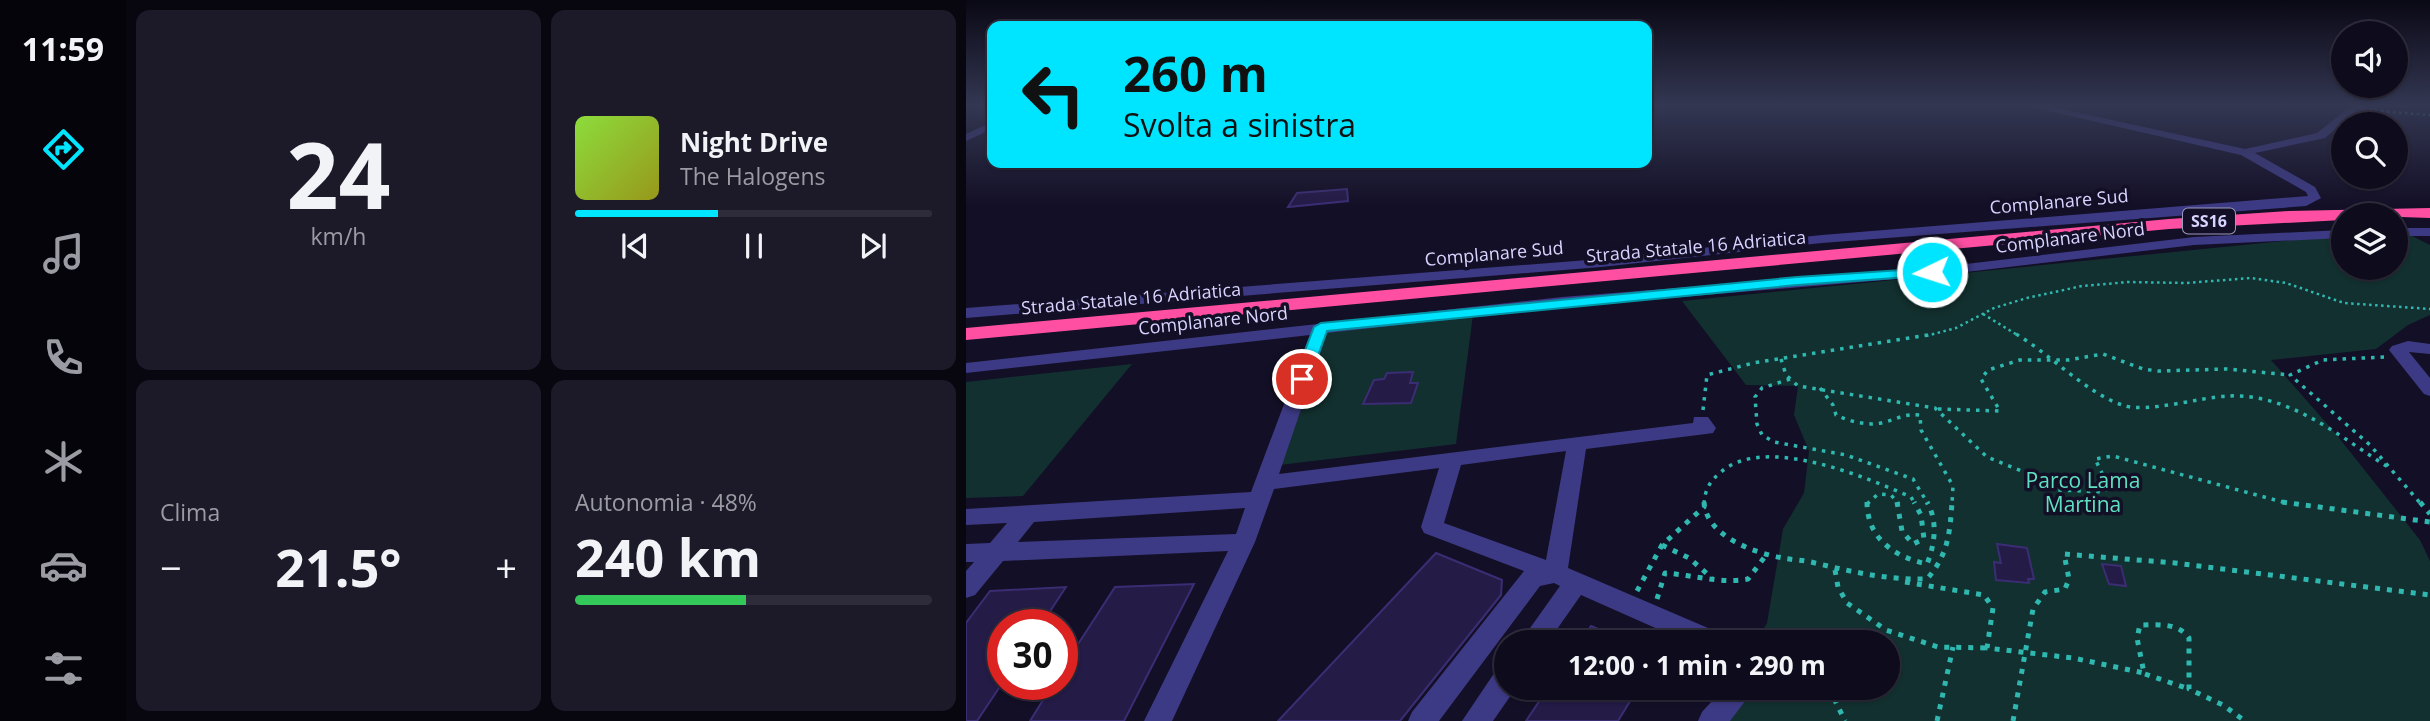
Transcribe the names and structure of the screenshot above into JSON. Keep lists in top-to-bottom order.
{
  "streets": {
    "highway": ["SS16", "Strada Statale 16 Adriatica"],
    "street": ["Complanare Sud", "Complanare Nord"]
  },
  "parks": ["Parco Lama Martina"],
  "page": {
    "tabs": "11:59",
    "tile": [
      ["24", "km/h"],
      "Clima",
      ["Autonomia · 48%", "240 km"]
    ],
    "turn": ["260 m", "Svolta a sinistra"],
    "song": ["Night Drive", "The Halogens"],
    "heat": ["−", "21.5°", "+"],
    "limit": "30",
    "trip": "12:00 · 1 min · 290 m"
  }
}
